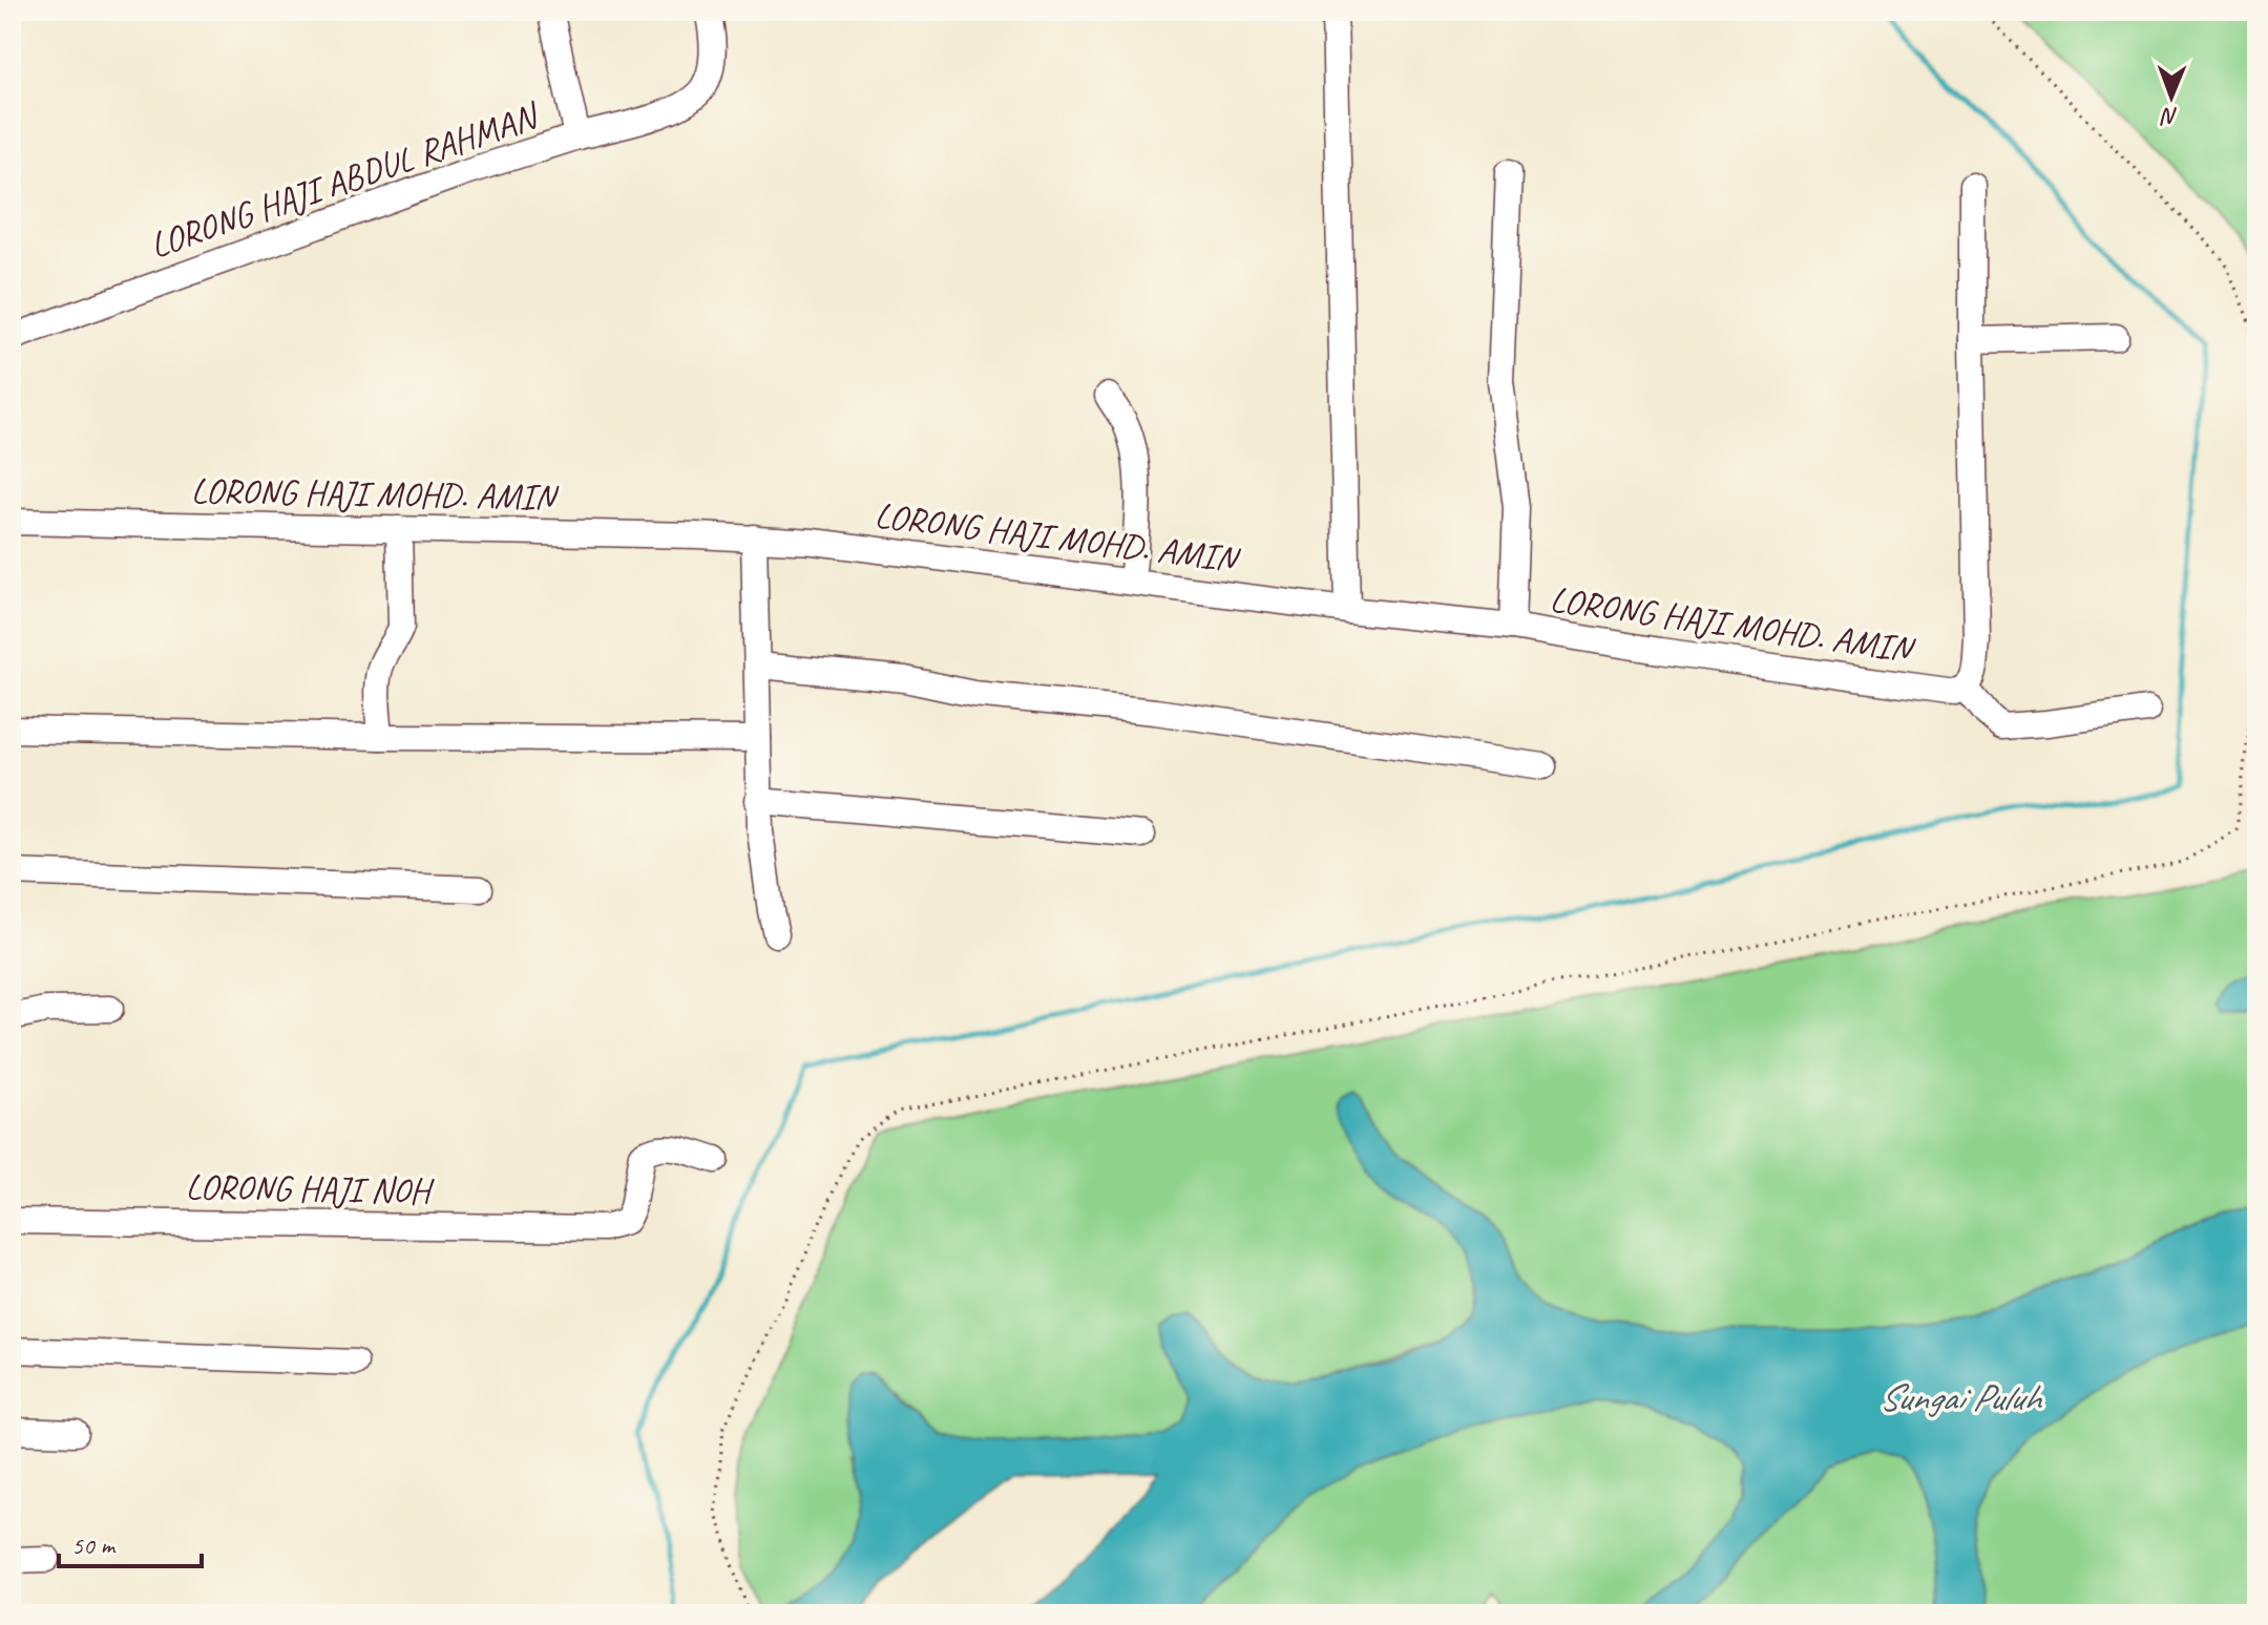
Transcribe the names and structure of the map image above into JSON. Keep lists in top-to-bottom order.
{
  "streets": {
    "street": ["LORONG HAJI ABDUL RAHMAN", "LORONG HAJI MOHD. AMIN", "LORONG HAJI NOH"]
  },
  "water": ["Sungai Puluh"],
  "scale_bar": "50 m",
  "north": "bottom"
}
